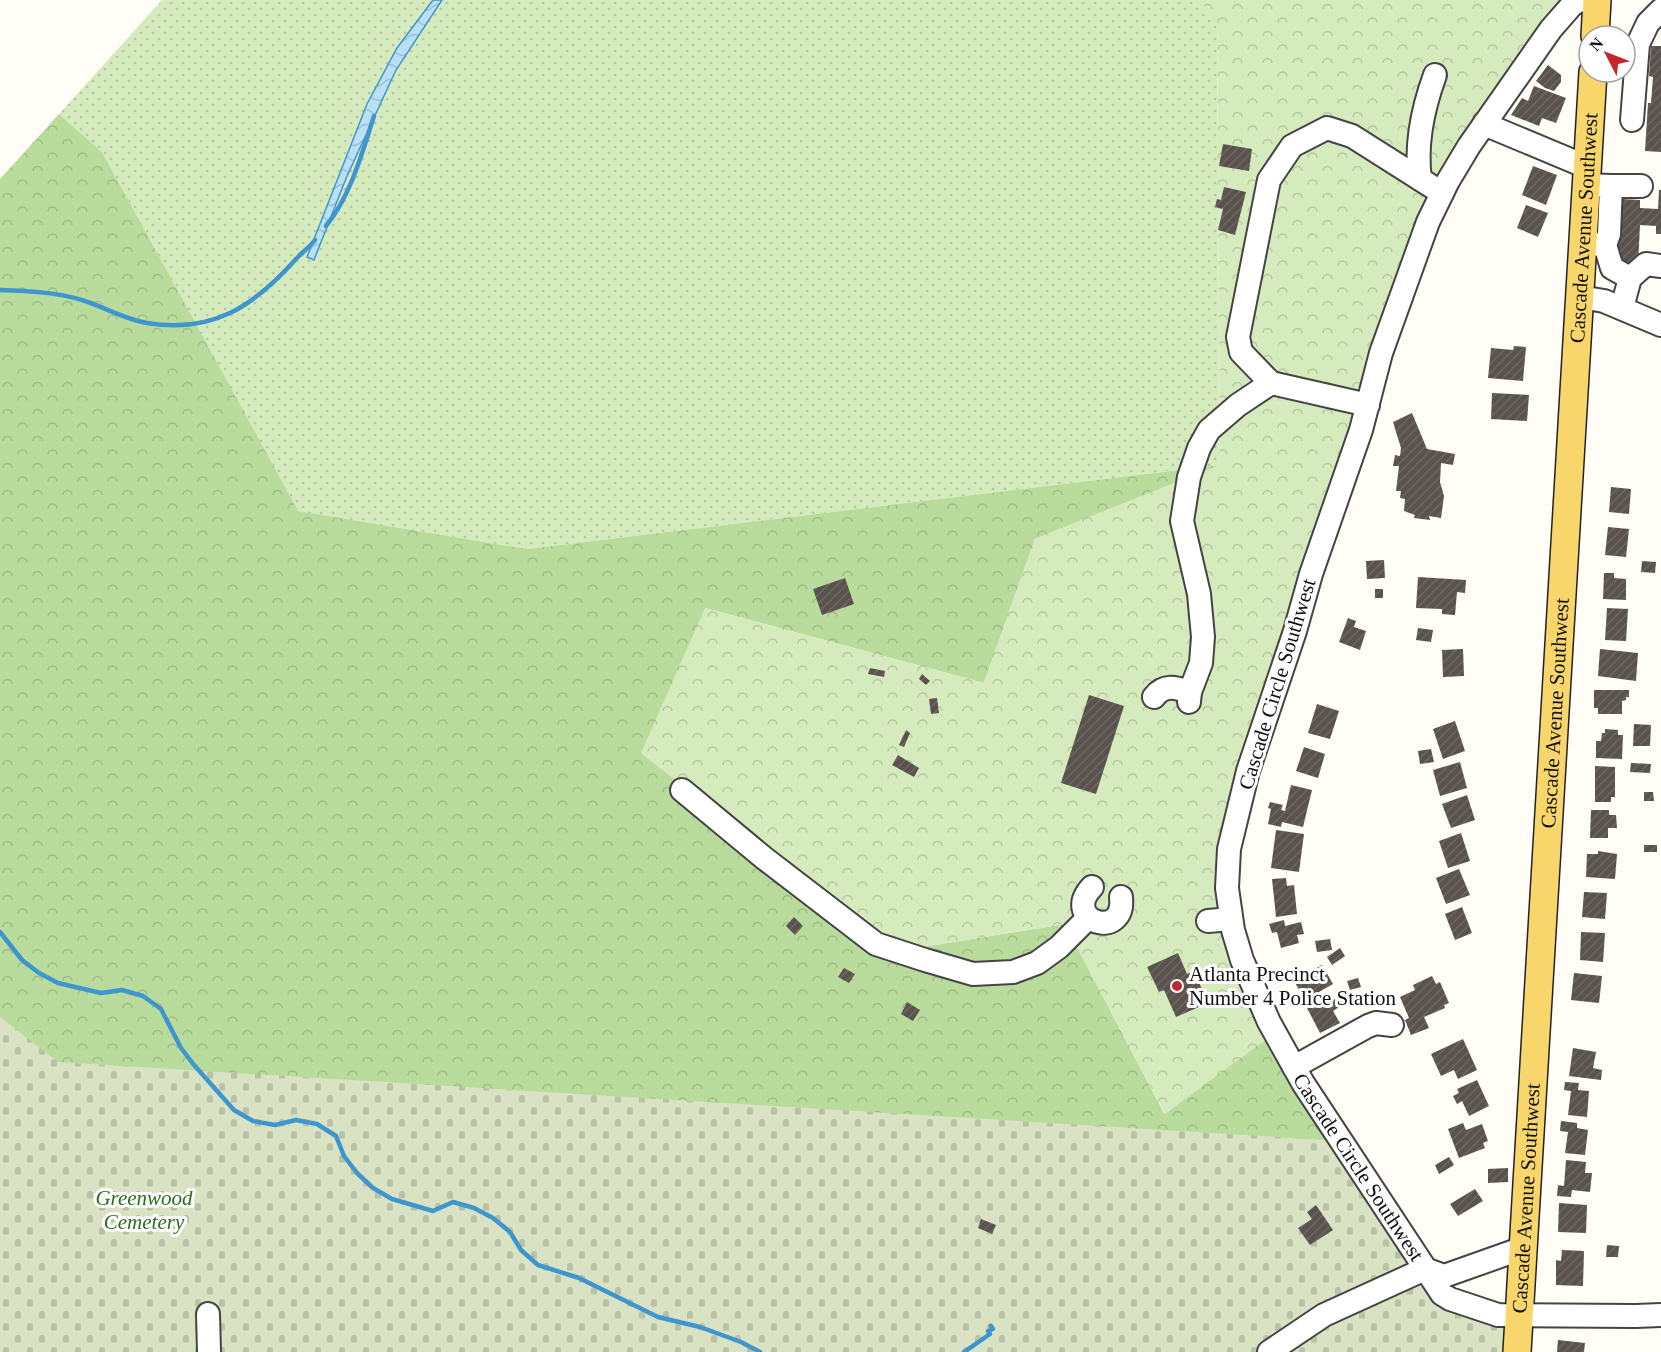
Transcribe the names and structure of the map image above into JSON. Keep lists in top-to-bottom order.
{
  "streets": {
    "main road": ["Cascade Avenue Southwest"],
    "street": ["Cascade Circle Southwest"]
  },
  "crossings": [
    ["Cascade Avenue Southwest", "Cascade Circle Southwest"]
  ],
  "parks": ["Greenwood Cemetery"],
  "places": ["Atlanta Precinct Number 4 Police Station"],
  "north": "top left"
}
